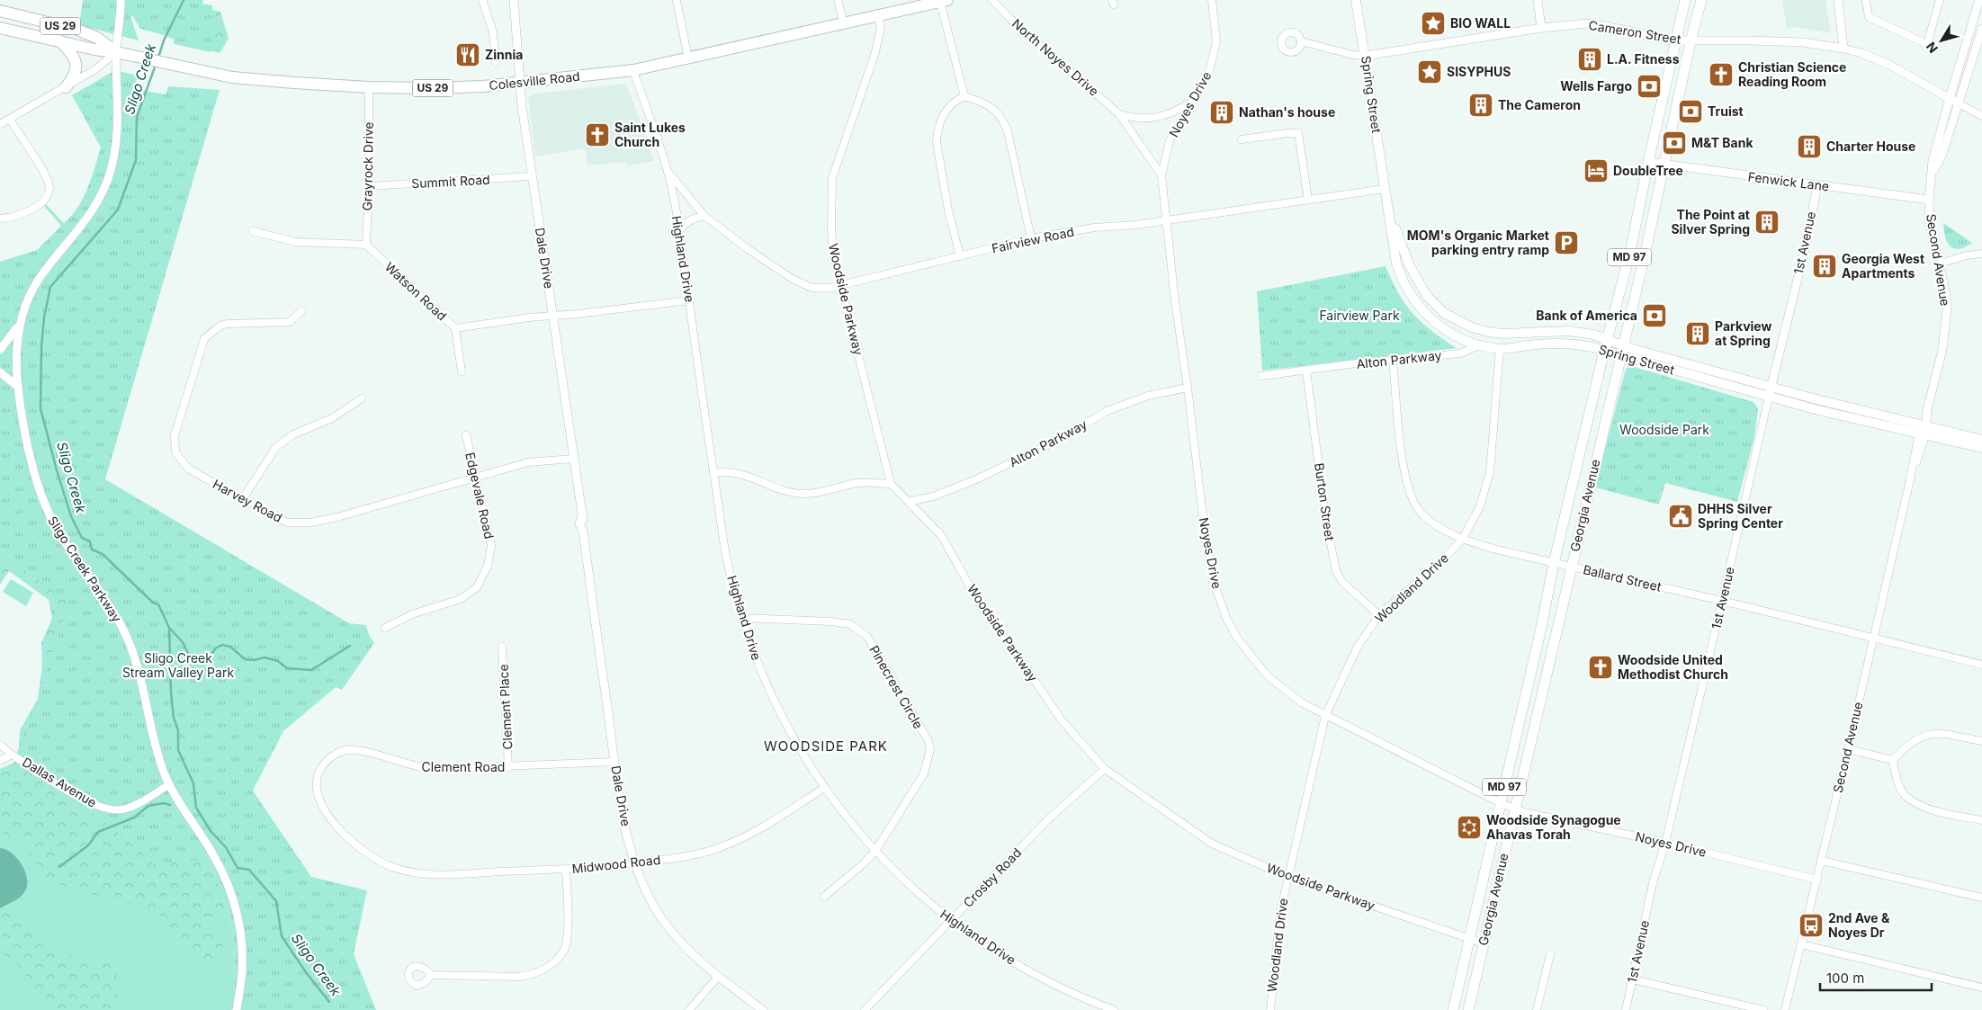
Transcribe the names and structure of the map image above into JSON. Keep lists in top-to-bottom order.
{
  "streets": {
    "highway": ["US 29", "Colesville Road"],
    "main road": ["Spring Street", "MD 97", "Georgia Avenue"],
    "street": [
      "Cameron Street",
      "North Noyes Drive",
      "Noyes Drive",
      "Grayrock Drive",
      "Summit Road",
      "Fenwick Lane",
      "Fairview Road",
      "1st Avenue",
      "Dale Drive",
      "Highland Drive",
      "Second Avenue",
      "Watson Road",
      "Woodside Parkway",
      "Alton Parkway",
      "Edgevale Road",
      "Harvey Road",
      "Burton Street",
      "Sligo Creek Parkway",
      "Ballard Street",
      "Woodland Drive",
      "Pinecrest Circle",
      "Clement Place",
      "Clement Road",
      "Dallas Avenue",
      "Midwood Road",
      "Crosby Road"
    ]
  },
  "crossings": [
    ["Cameron Street", "Spring Street"],
    ["Cameron Street", "Second Avenue"],
    ["Cameron Street", "Georgia Avenue"],
    ["North Noyes Drive", "Noyes Drive"],
    ["Colesville Road", "Grayrock Drive"],
    ["Colesville Road", "Dale Drive"],
    ["Colesville Road", "Highland Drive"],
    ["Colesville Road", "Woodside Parkway"],
    ["Colesville Road", "Sligo Creek Parkway"],
    ["Spring Street", "Fairview Road"],
    ["Spring Street", "1st Avenue"],
    ["Spring Street", "Second Avenue"],
    ["Spring Street", "Alton Parkway"],
    ["Spring Street", "Georgia Avenue"],
    ["Spring Street", "Woodland Drive"],
    ["Noyes Drive", "Fairview Road"],
    ["Noyes Drive", "1st Avenue"],
    ["Noyes Drive", "Second Avenue"],
    ["Noyes Drive", "Alton Parkway"],
    ["Noyes Drive", "Georgia Avenue"],
    ["Noyes Drive", "Woodland Drive"],
    ["Grayrock Drive", "Summit Road"],
    ["Grayrock Drive", "Watson Road"],
    ["Summit Road", "Dale Drive"],
    ["Fenwick Lane", "1st Avenue"],
    ["Fenwick Lane", "Second Avenue"],
    ["Fenwick Lane", "Georgia Avenue"],
    ["Fairview Road", "Highland Drive"],
    ["Fairview Road", "Woodside Parkway"],
    ["1st Avenue", "Ballard Street"],
    ["Dale Drive", "Watson Road"],
    ["Dale Drive", "Harvey Road"],
    ["Dale Drive", "Clement Road"],
    ["Dale Drive", "Midwood Road"],
    ["Highland Drive", "Watson Road"],
    ["Highland Drive", "Pinecrest Circle"],
    ["Highland Drive", "Midwood Road"],
    ["Highland Drive", "Crosby Road"],
    ["Second Avenue", "Ballard Street"],
    ["Woodside Parkway", "Alton Parkway"],
    ["Woodside Parkway", "Georgia Avenue"],
    ["Woodside Parkway", "Woodland Drive"],
    ["Woodside Parkway", "Crosby Road"],
    ["Alton Parkway", "Burton Street"],
    ["Alton Parkway", "Ballard Street"],
    ["Edgevale Road", "Harvey Road"],
    ["Burton Street", "Woodland Drive"],
    ["Georgia Avenue", "Ballard Street"],
    ["Sligo Creek Parkway", "Dallas Avenue"],
    ["Ballard Street", "Woodland Drive"],
    ["Clement Place", "Clement Road"],
    ["Clement Road", "Midwood Road"]
  ],
  "districts": ["WOODSIDE PARK"],
  "water": ["Sligo Creek"],
  "parks": ["Fairview Park", "Woodside Park", "Sligo Creek Stream Valley Park"],
  "places": {
    "place": ["BIO WALL", "SISYPHUS"],
    "restaurant": ["Zinnia"],
    "building": [
      "L.A. Fitness",
      "The Cameron",
      "Nathan's house",
      "Charter House",
      "The Point at Silver Spring",
      "Georgia West Apartments",
      "Parkview at Spring"
    ],
    "church": ["Christian Science Reading Room", "Saint Lukes Church", "Woodside United Methodist Church"],
    "bank": [
      "Wells Fargo",
      "Truist",
      "M&T Bank",
      "Bank of America"
    ],
    "hotel": ["DoubleTree"],
    "parking": ["MOM's Organic Market parking entry ramp"],
    "public building": ["DHHS Silver Spring Center"],
    "synagogue": ["Woodside Synagogue Ahavas Torah"],
    "bus stop": ["2nd Ave & Noyes Dr"]
  },
  "scale_bar": "100 m",
  "north": "bottom left"
}
